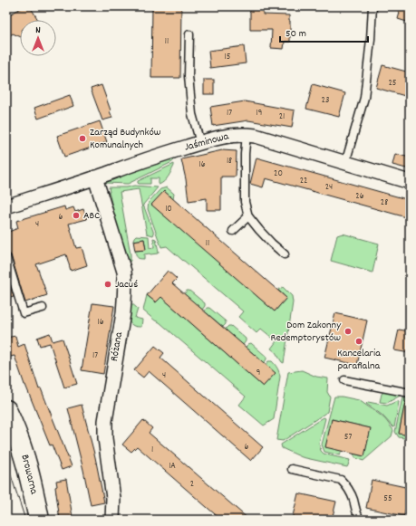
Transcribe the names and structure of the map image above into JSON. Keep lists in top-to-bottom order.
{
  "streets": {
    "main road": ["Browarna"],
    "street": ["Jaśminowa", "Różana"]
  },
  "crossings": [
    ["Jaśminowa", "Różana"]
  ],
  "places": [
    "Zarząd Budynków Komunalnych",
    "ABC",
    "Jacuś",
    "Dom Zakonny Redemptorystów",
    "Kancelaria parafialna"
  ],
  "house_numbers": [
    "11",
    "15",
    "25",
    "23",
    "17",
    "19",
    "21",
    "18",
    "16",
    "20",
    "22",
    "24",
    "26",
    "28",
    "10",
    "6",
    "4",
    "11",
    "16",
    "17",
    "9",
    "4",
    "57",
    "6",
    "1",
    "1A",
    "2",
    "55"
  ],
  "scale_bar": "50 m",
  "north": "top"
}
